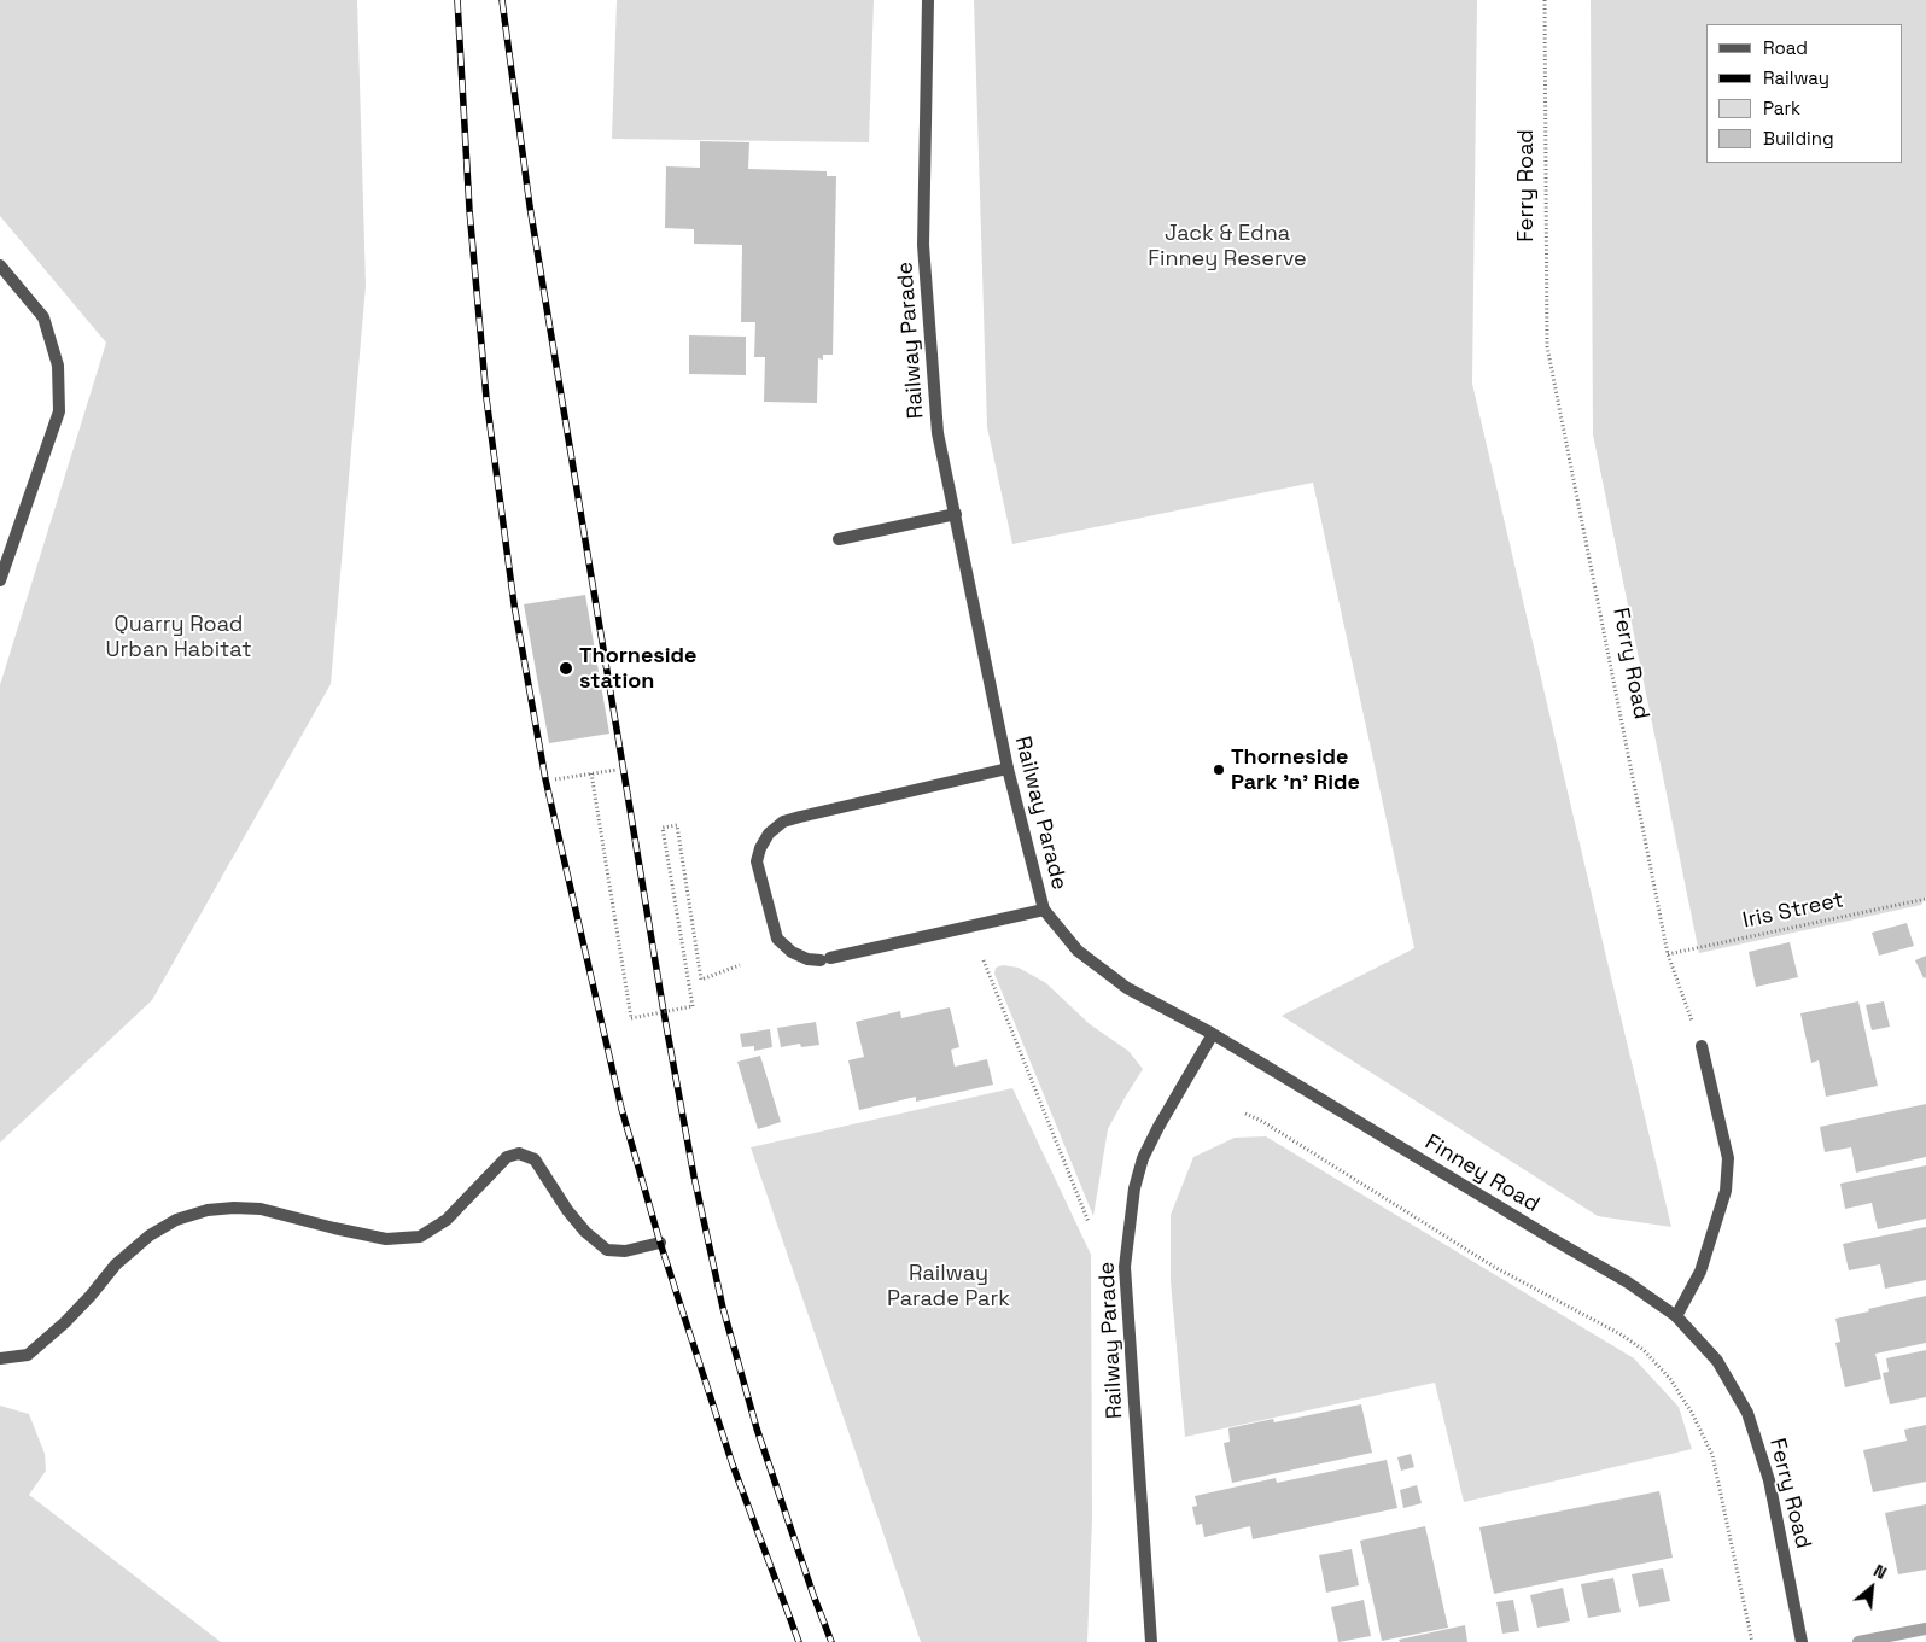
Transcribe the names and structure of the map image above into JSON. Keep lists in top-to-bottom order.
{
  "streets": {
    "street": ["Ferry Road", "Railway Parade", "Finney Road"],
    "path": ["Iris Street"]
  },
  "crossings": [
    ["Ferry Road", "Iris Street"],
    ["Ferry Road", "Finney Road"],
    ["Railway Parade", "Finney Road"]
  ],
  "parks": ["Jack & Edna Finney Reserve", "Quarry Road Urban Habitat", "Railway Parade Park"],
  "places": ["Thorneside station", "Thorneside Park 'n' Ride"],
  "legend": [
    "Road",
    "Railway",
    "Park",
    "Building"
  ],
  "north": "top right"
}
